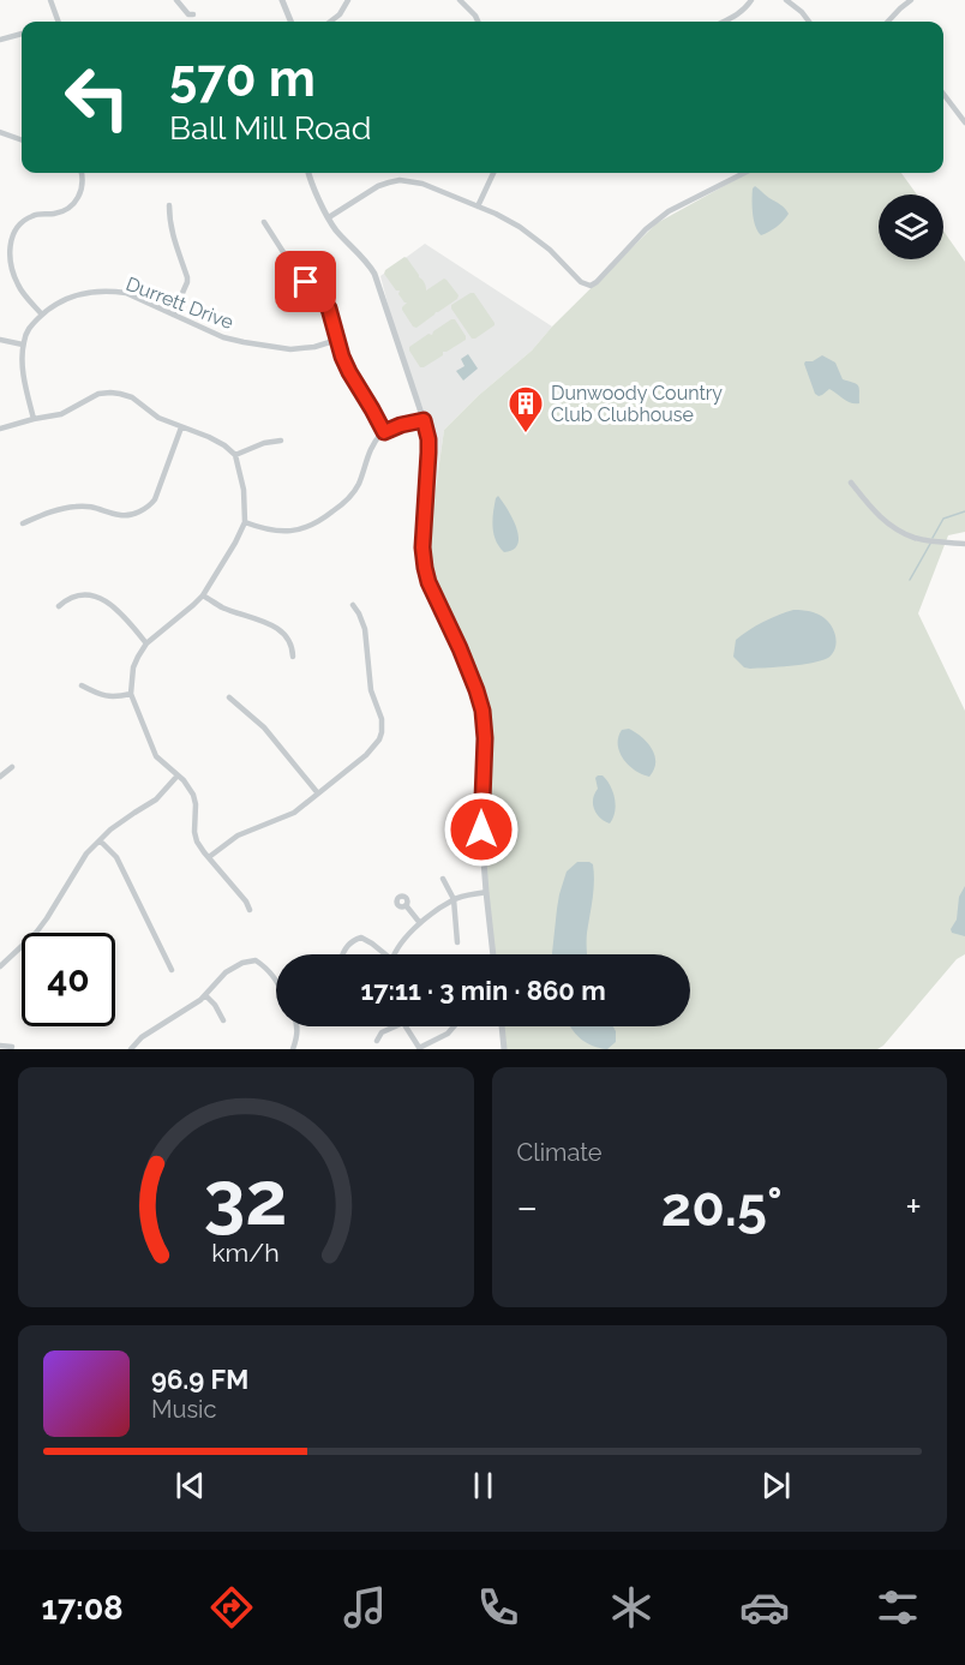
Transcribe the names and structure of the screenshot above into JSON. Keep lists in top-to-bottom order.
{
  "streets": {
    "street": ["Durrett Drive"]
  },
  "places": {
    "building": ["Dunwoody Country Club Clubhouse"]
  },
  "page": {
    "turn": ["570 m", "Ball Mill Road"],
    "limit": "40",
    "trip": "17:11 · 3 min · 860 m",
    "tile": "Climate",
    "heat": ["−", "20.5°", "+"],
    "song": ["96.9 FM", "Music"],
    "tabs": "17:08",
    "gauge": ["32", "km/h"]
  }
}
